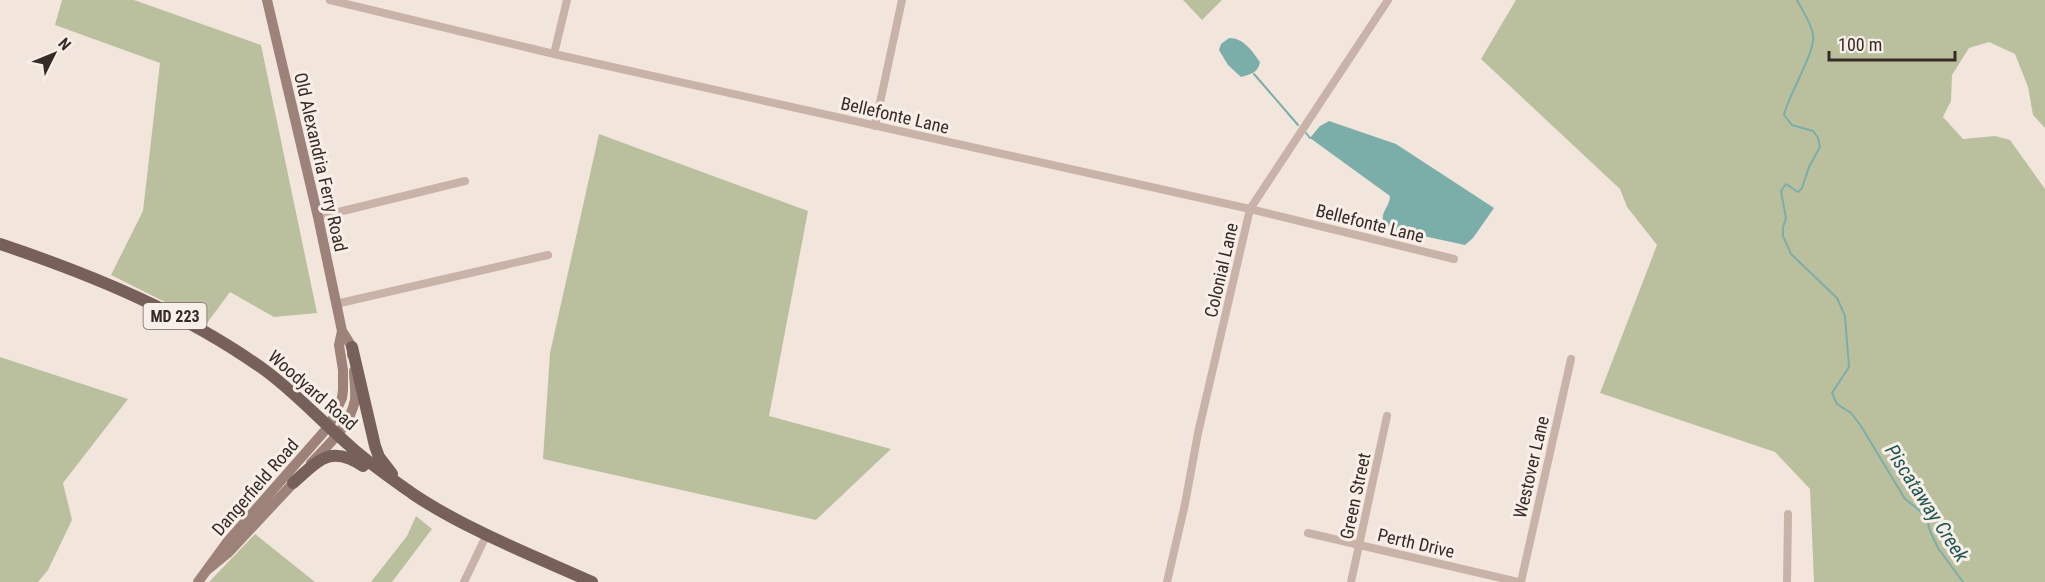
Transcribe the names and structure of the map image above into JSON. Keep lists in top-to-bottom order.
{
  "streets": {
    "main road": [
      "Old Alexandria Ferry Road",
      "MD 223",
      "Woodyard Road",
      "Dangerfield Road"
    ],
    "street": [
      "Bellefonte Lane",
      "Colonial Lane",
      "Westover Lane",
      "Green Street",
      "Perth Drive"
    ]
  },
  "crossings": [
    ["Bellefonte Lane", "Colonial Lane"],
    ["Old Alexandria Ferry Road", "Woodyard Road"],
    ["Old Alexandria Ferry Road", "Dangerfield Road"],
    ["Woodyard Road", "Dangerfield Road"],
    ["Westover Lane", "Perth Drive"],
    ["Green Street", "Perth Drive"]
  ],
  "water": ["Piscataway Creek"],
  "scale_bar": "100 m",
  "north": "top right"
}
